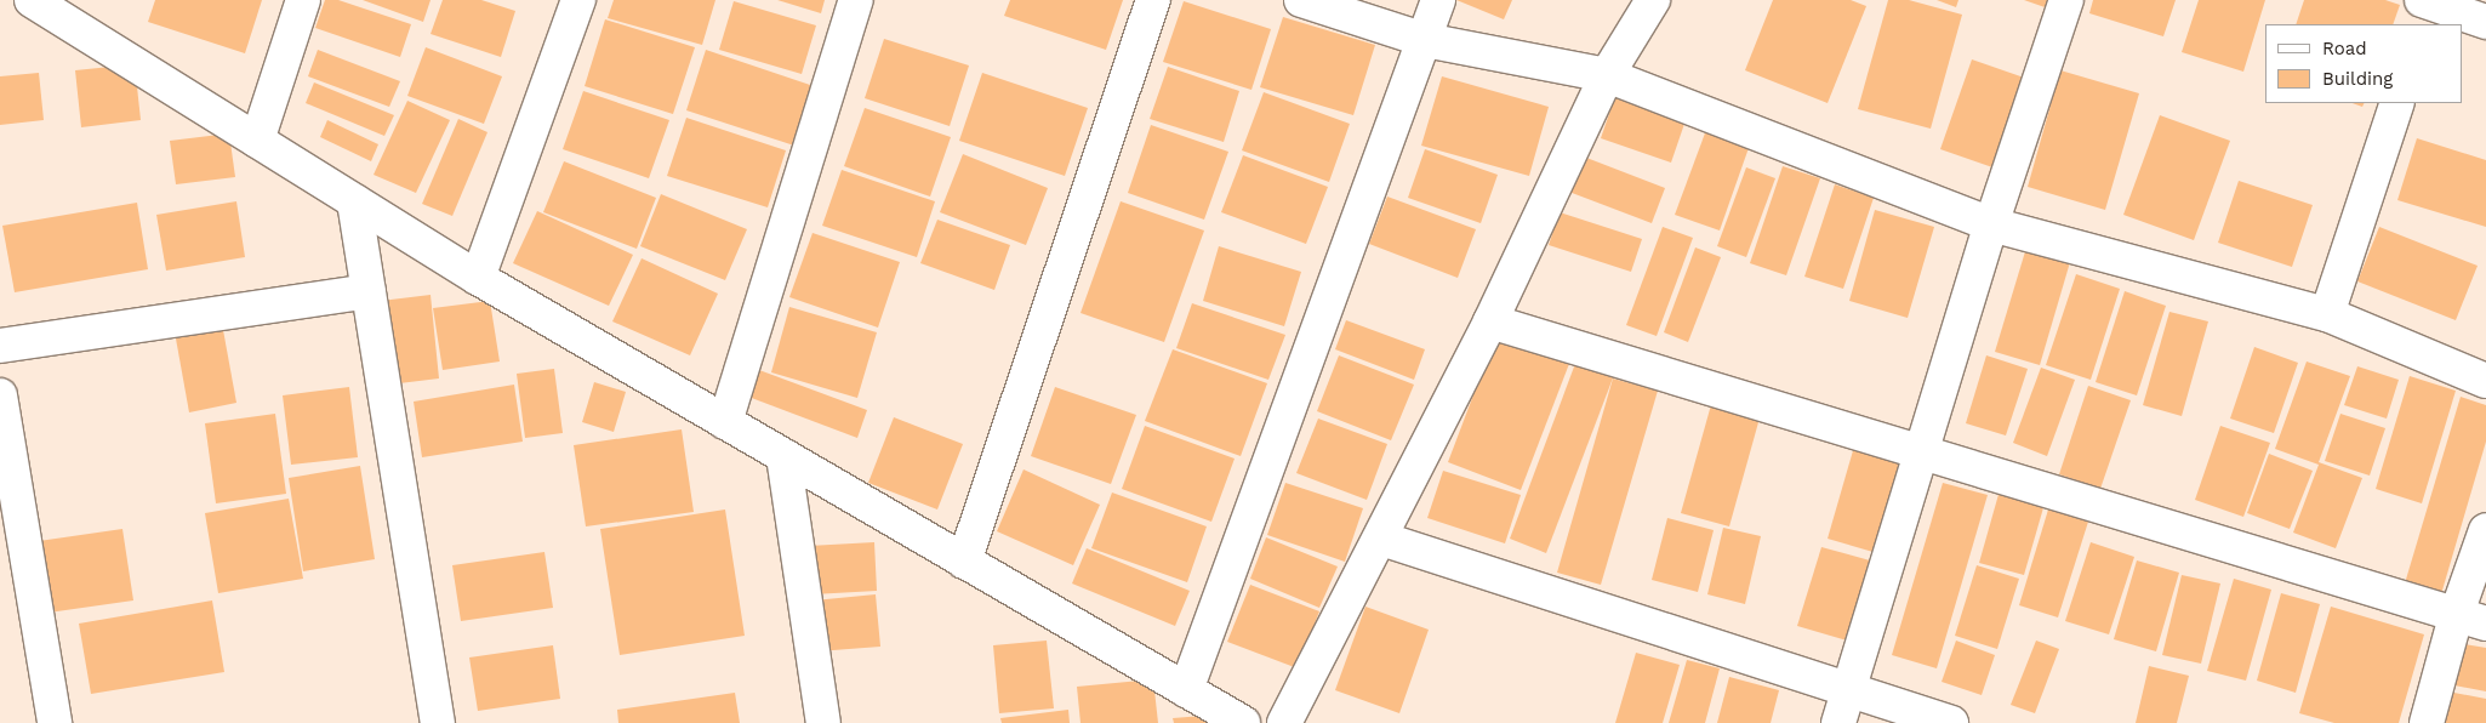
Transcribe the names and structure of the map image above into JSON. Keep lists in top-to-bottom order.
{
  "legend": ["Road", "Building"]
}
